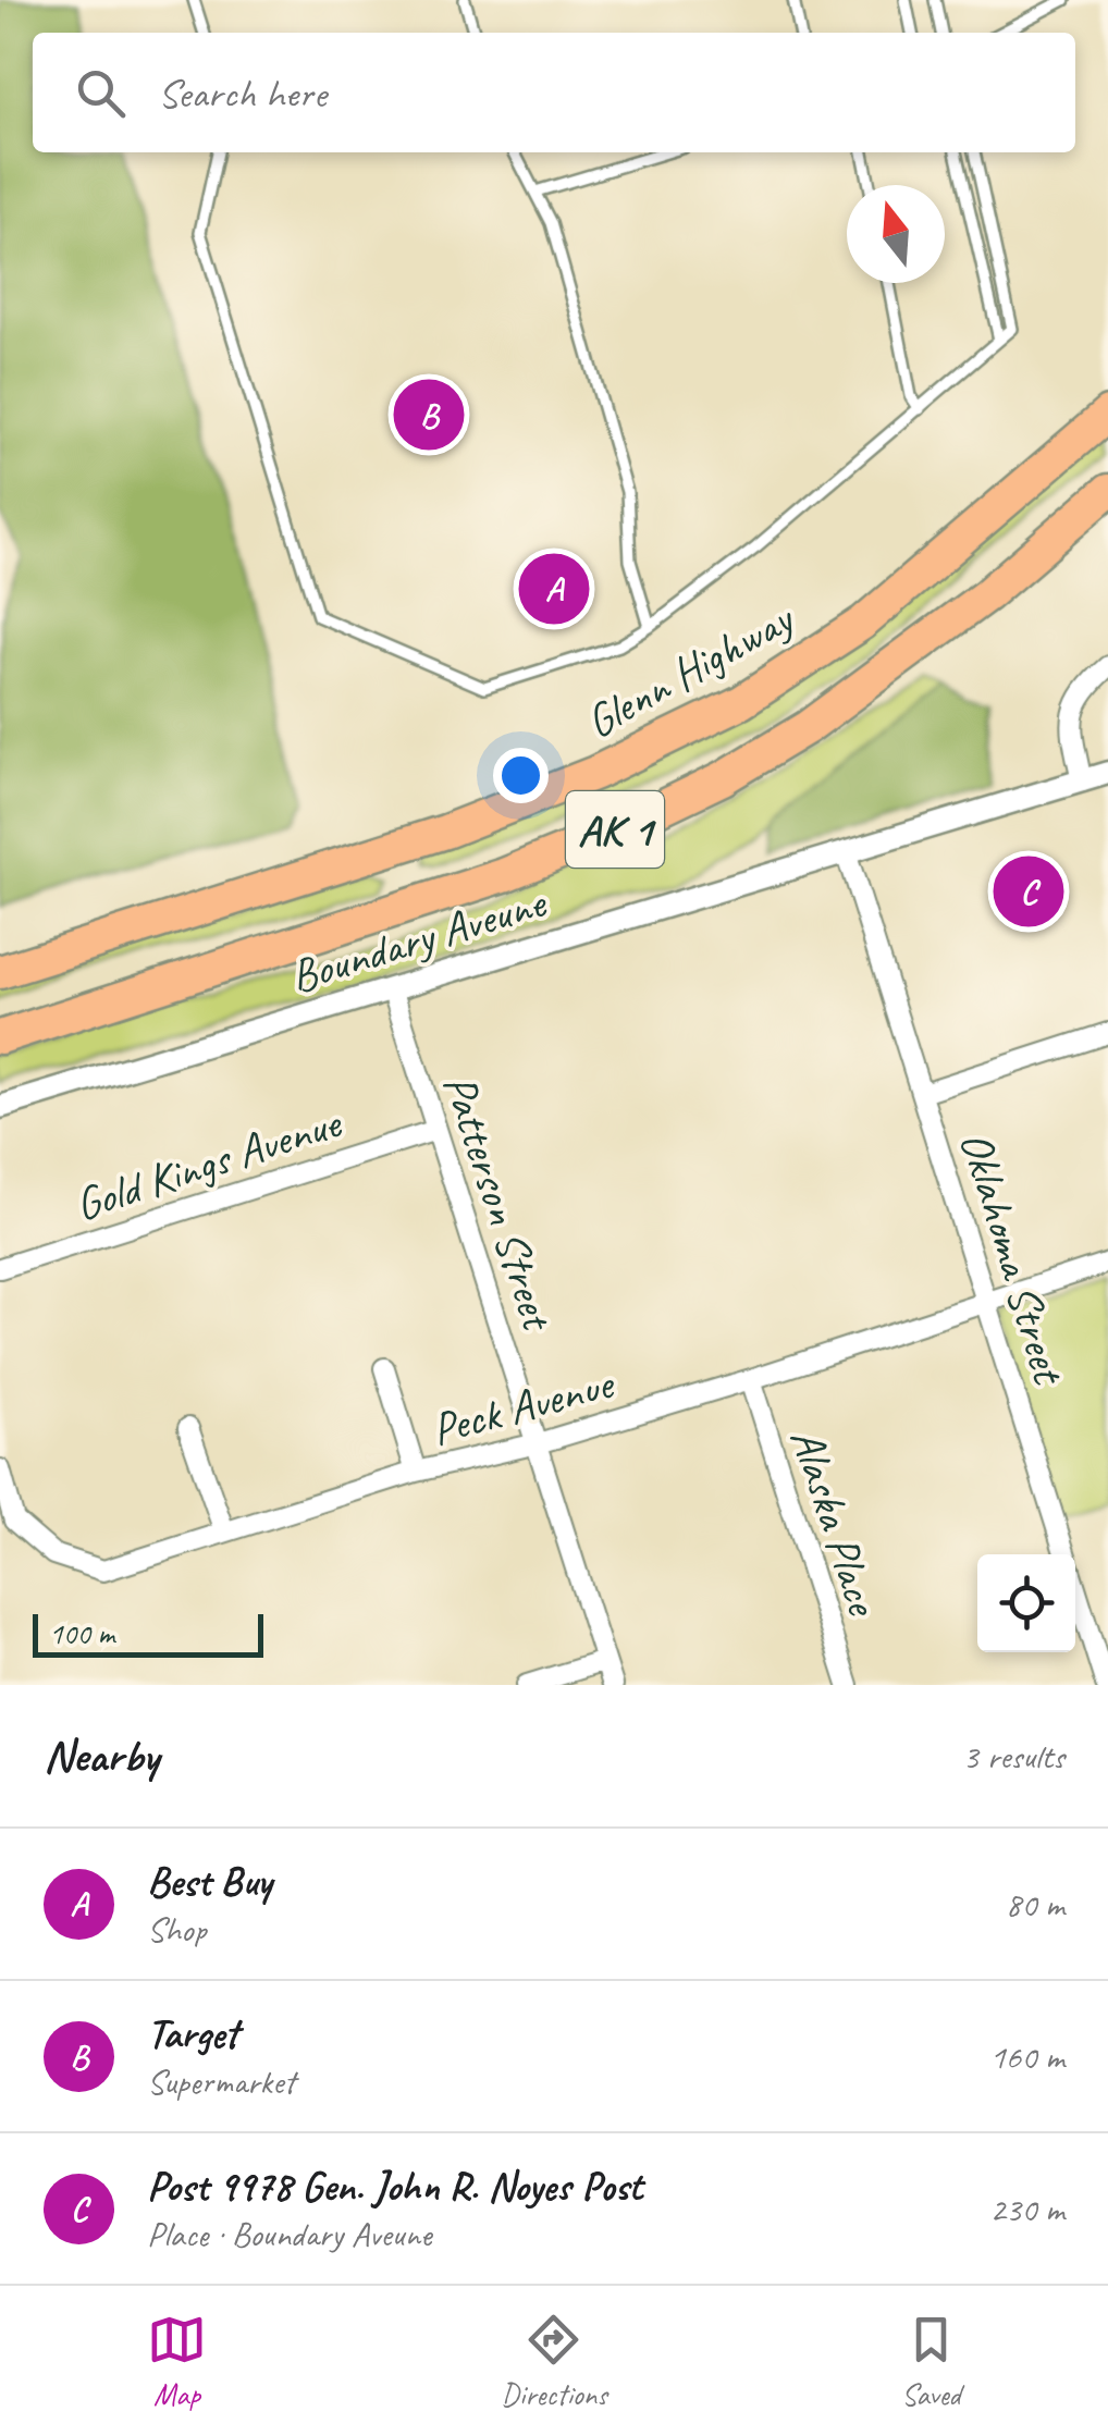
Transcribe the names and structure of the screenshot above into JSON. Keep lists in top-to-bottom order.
{
  "streets": {
    "highway": ["Glenn Highway", "AK 1"],
    "street": [
      "Boundary Aveune",
      "Gold Kings Avenue",
      "Patterson Street",
      "Oklahoma Street",
      "Peck Avenue",
      "Alaska Place"
    ]
  },
  "crossings": [
    ["Boundary Aveune", "Patterson Street"],
    ["Boundary Aveune", "Oklahoma Street"],
    ["Gold Kings Avenue", "Patterson Street"],
    ["Patterson Street", "Peck Avenue"],
    ["Oklahoma Street", "Peck Avenue"],
    ["Peck Avenue", "Alaska Place"]
  ],
  "scale_bar": "100 m",
  "north": "top",
  "page": {
    "search": "Search here",
    "pins": ["B", "A", "C"],
    "scale": "100 m",
    "heading": ["Nearby", "3 results"],
    "list": [
      {
        "mark": "A",
        "name": "Best Buy",
        "note": "Shop",
        "value": "80 m"
      },
      {
        "mark": "B",
        "name": "Target",
        "note": "Supermarket",
        "value": "160 m"
      },
      {
        "mark": "C",
        "name": "Post 9978 Gen. John R. Noyes Post",
        "note": "Place · Boundary Aveune",
        "value": "230 m"
      }
    ],
    "nav": ["Map", "Directions", "Saved"]
  }
}
